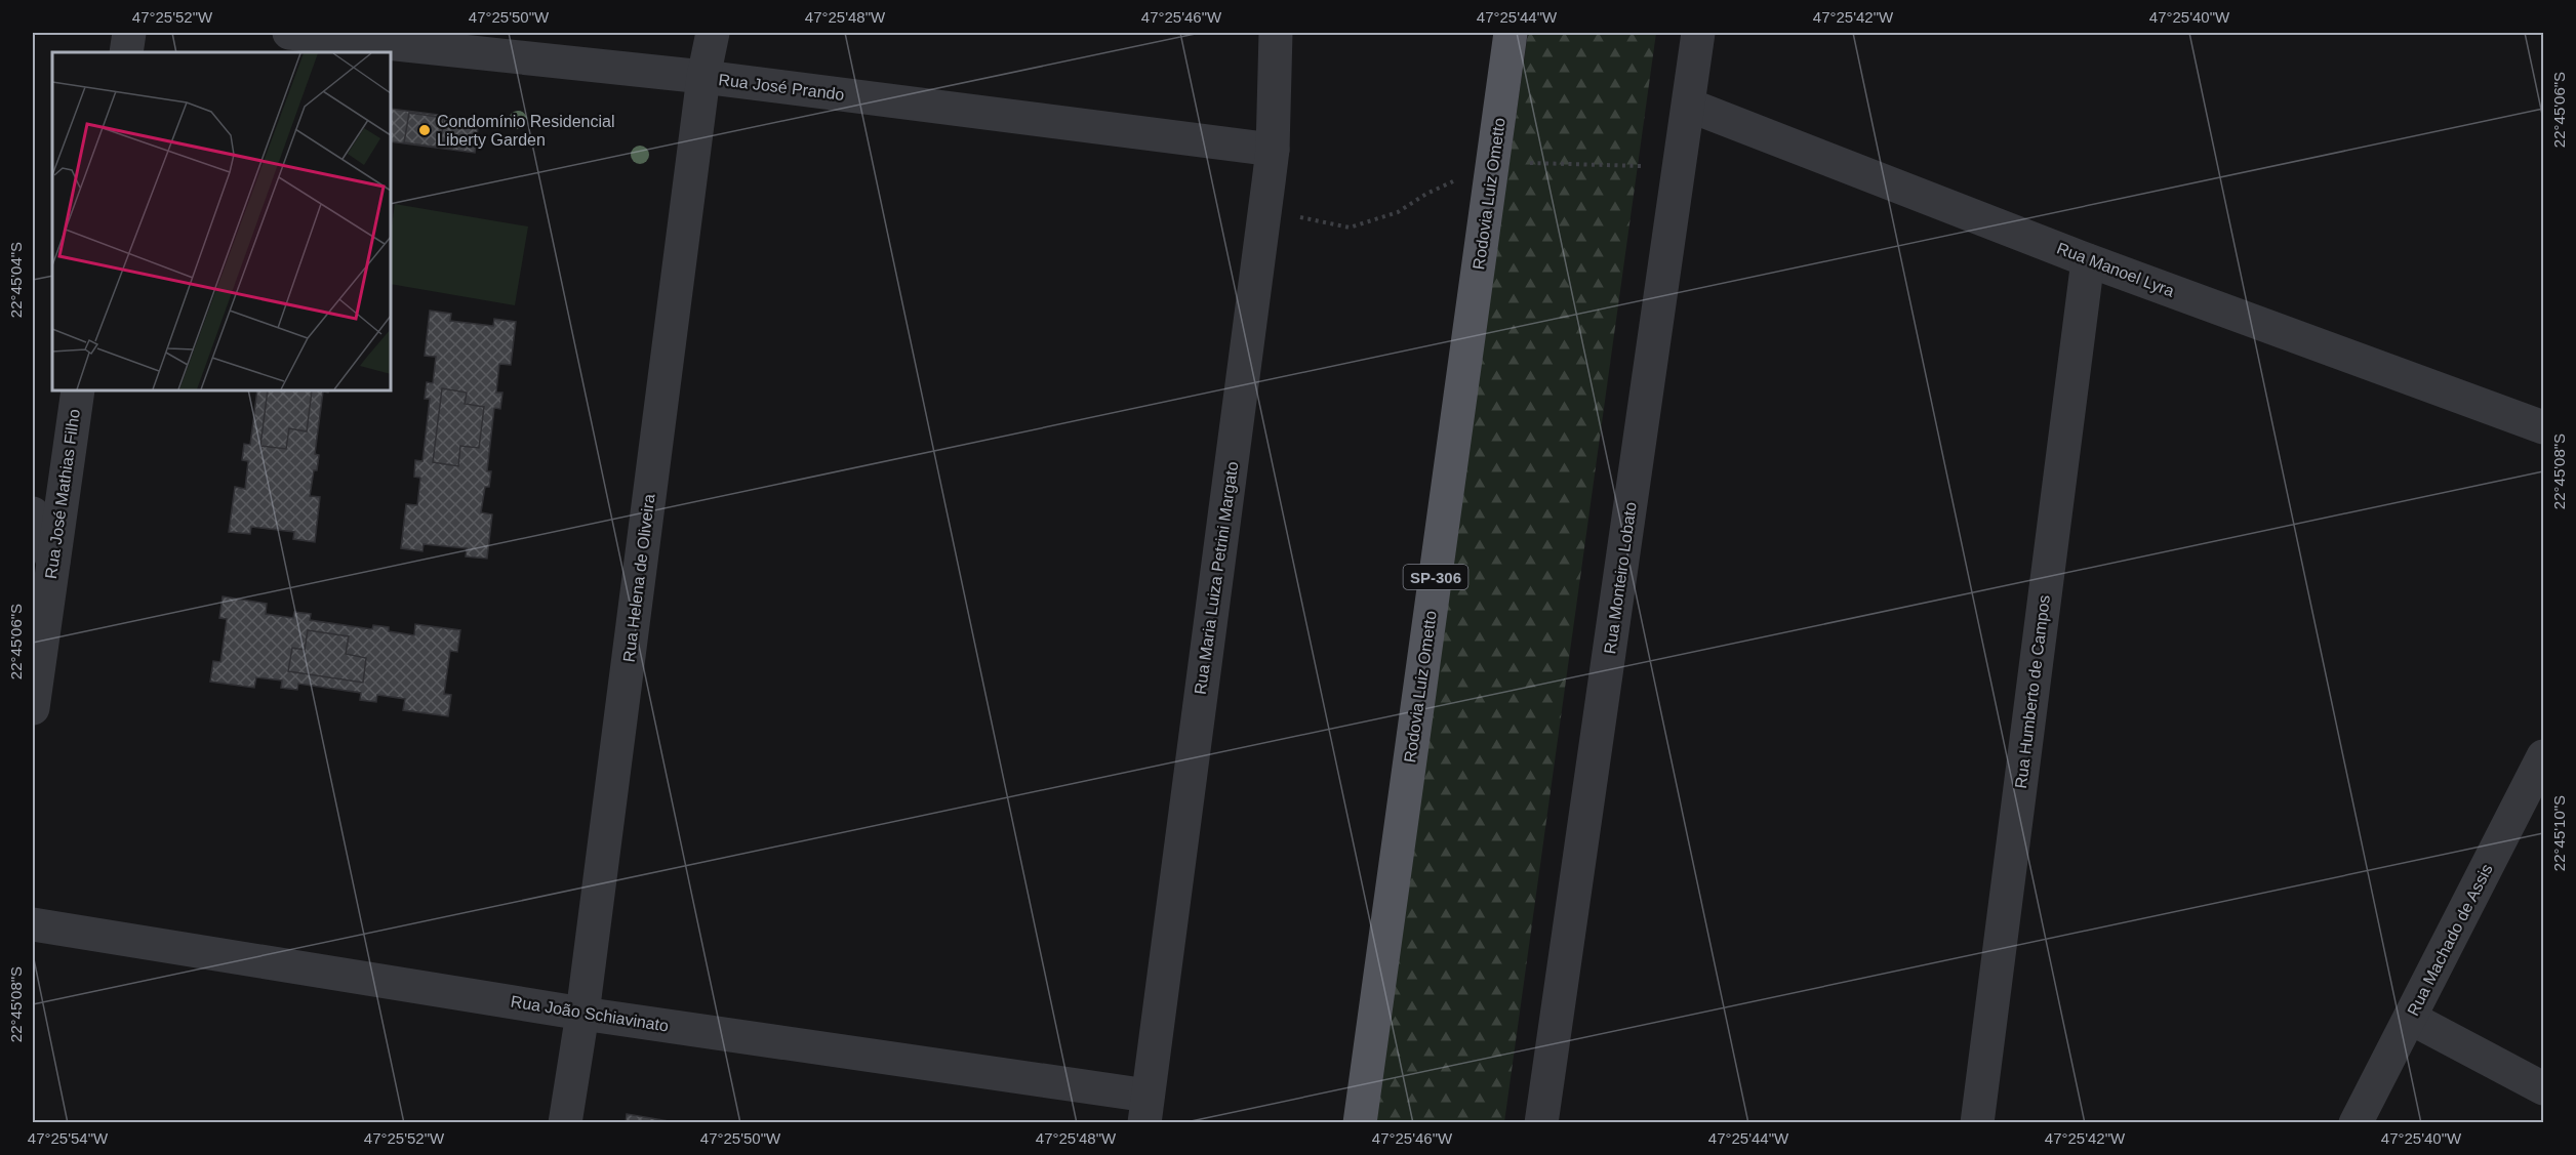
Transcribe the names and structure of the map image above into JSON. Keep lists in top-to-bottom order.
{
  "streets": {
    "main road": ["Rodovia Luiz Ometto", "SP-306"],
    "street": [
      "Rua José Prando",
      "Rua Manoel Lyra",
      "Rua José Mathias Filho",
      "Rua Helena de Oliveira",
      "Rua Maria Luiza Petrini Margato",
      "Rua Monteiro Lobato",
      "Rua Humberto de Campos",
      "Rua Machado de Assis",
      "Rua João Schiavinato"
    ]
  },
  "crossings": [
    ["Rua José Prando", "Rua Helena de Oliveira"],
    ["Rua José Prando", "Rua Maria Luiza Petrini Margato"],
    ["Rua Manoel Lyra", "Rua Monteiro Lobato"],
    ["Rua Manoel Lyra", "Rua Humberto de Campos"],
    ["Rua Helena de Oliveira", "Rua João Schiavinato"],
    ["Rua Maria Luiza Petrini Margato", "Rua João Schiavinato"]
  ],
  "places": ["Condomínio Residencial Liberty Garden"],
  "coordinates": [
    "47°25'52\"W",
    "47°25'50\"W",
    "47°25'48\"W",
    "47°25'46\"W",
    "47°25'44\"W",
    "47°25'42\"W",
    "47°25'40\"W",
    "22°45'06\"S",
    "22°45'04\"S",
    "22°45'08\"S",
    "22°45'10\"S",
    "47°25'54\"W"
  ]
}
